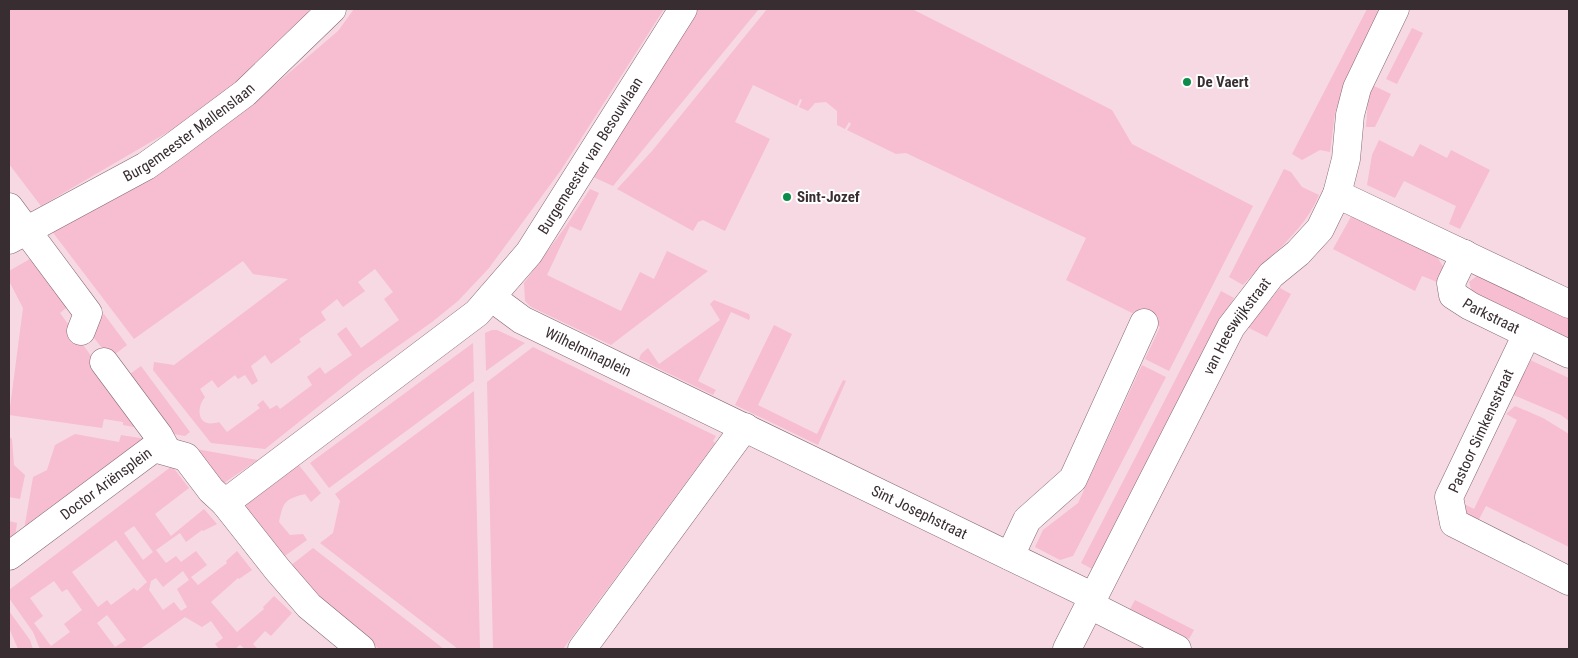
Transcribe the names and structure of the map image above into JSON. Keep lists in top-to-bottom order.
{
  "streets": {
    "street": [
      "Burgemeester Mallenslaan",
      "Burgemeester van Besouwlaan",
      "Parkstraat",
      "van Heeswijkstraat",
      "Wilhelminaplein",
      "Pastoor Simkensstraat",
      "Doctor Ariënsplein",
      "Sint Josephstraat"
    ]
  },
  "crossings": [
    ["Burgemeester van Besouwlaan", "Wilhelminaplein"],
    ["Parkstraat", "Pastoor Simkensstraat"],
    ["van Heeswijkstraat", "Sint Josephstraat"],
    ["Wilhelminaplein", "Sint Josephstraat"]
  ],
  "places": ["De Vaert", "Sint-Jozef"]
}
